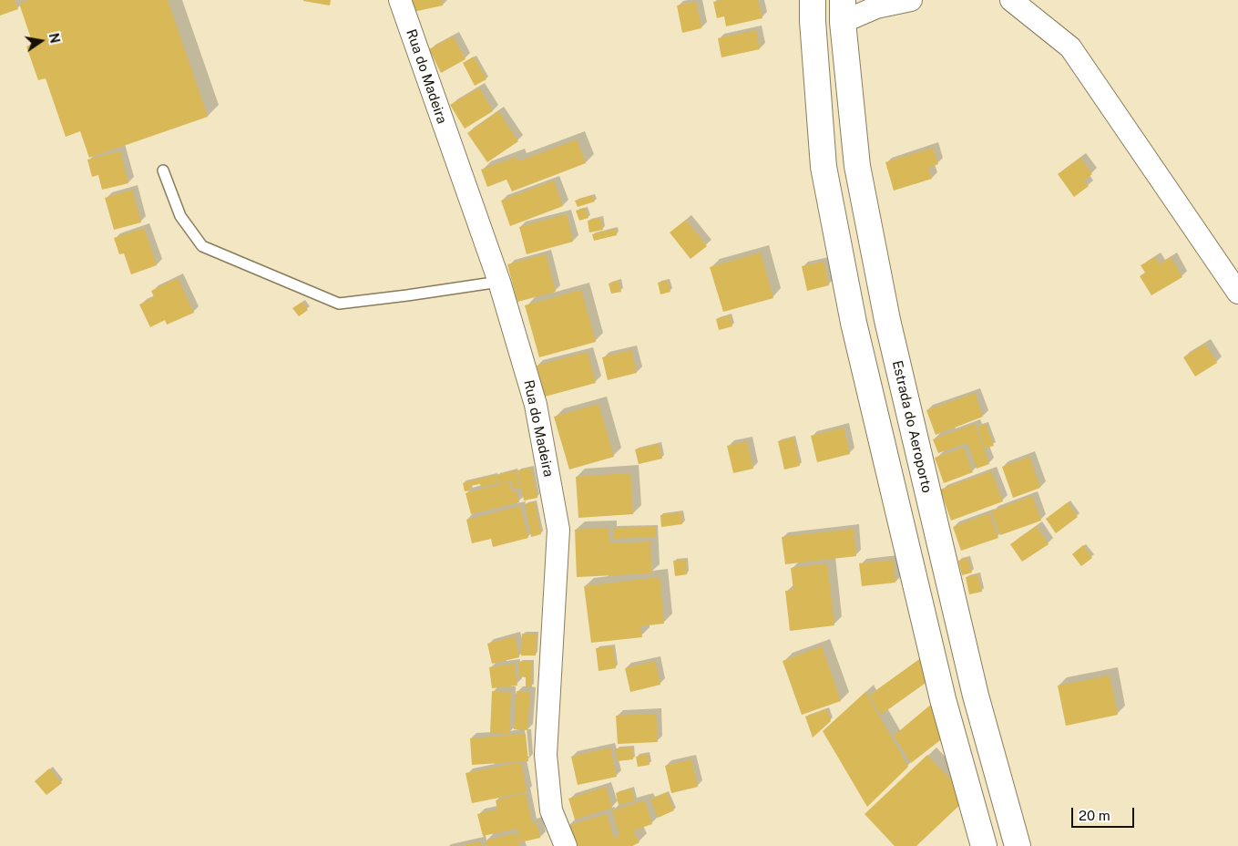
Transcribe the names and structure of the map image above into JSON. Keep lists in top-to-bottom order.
{
  "streets": {
    "main road": ["Estrada do Aeroporto"],
    "street": ["Rua do Madeira"]
  },
  "scale_bar": "20 m",
  "north": "right"
}
